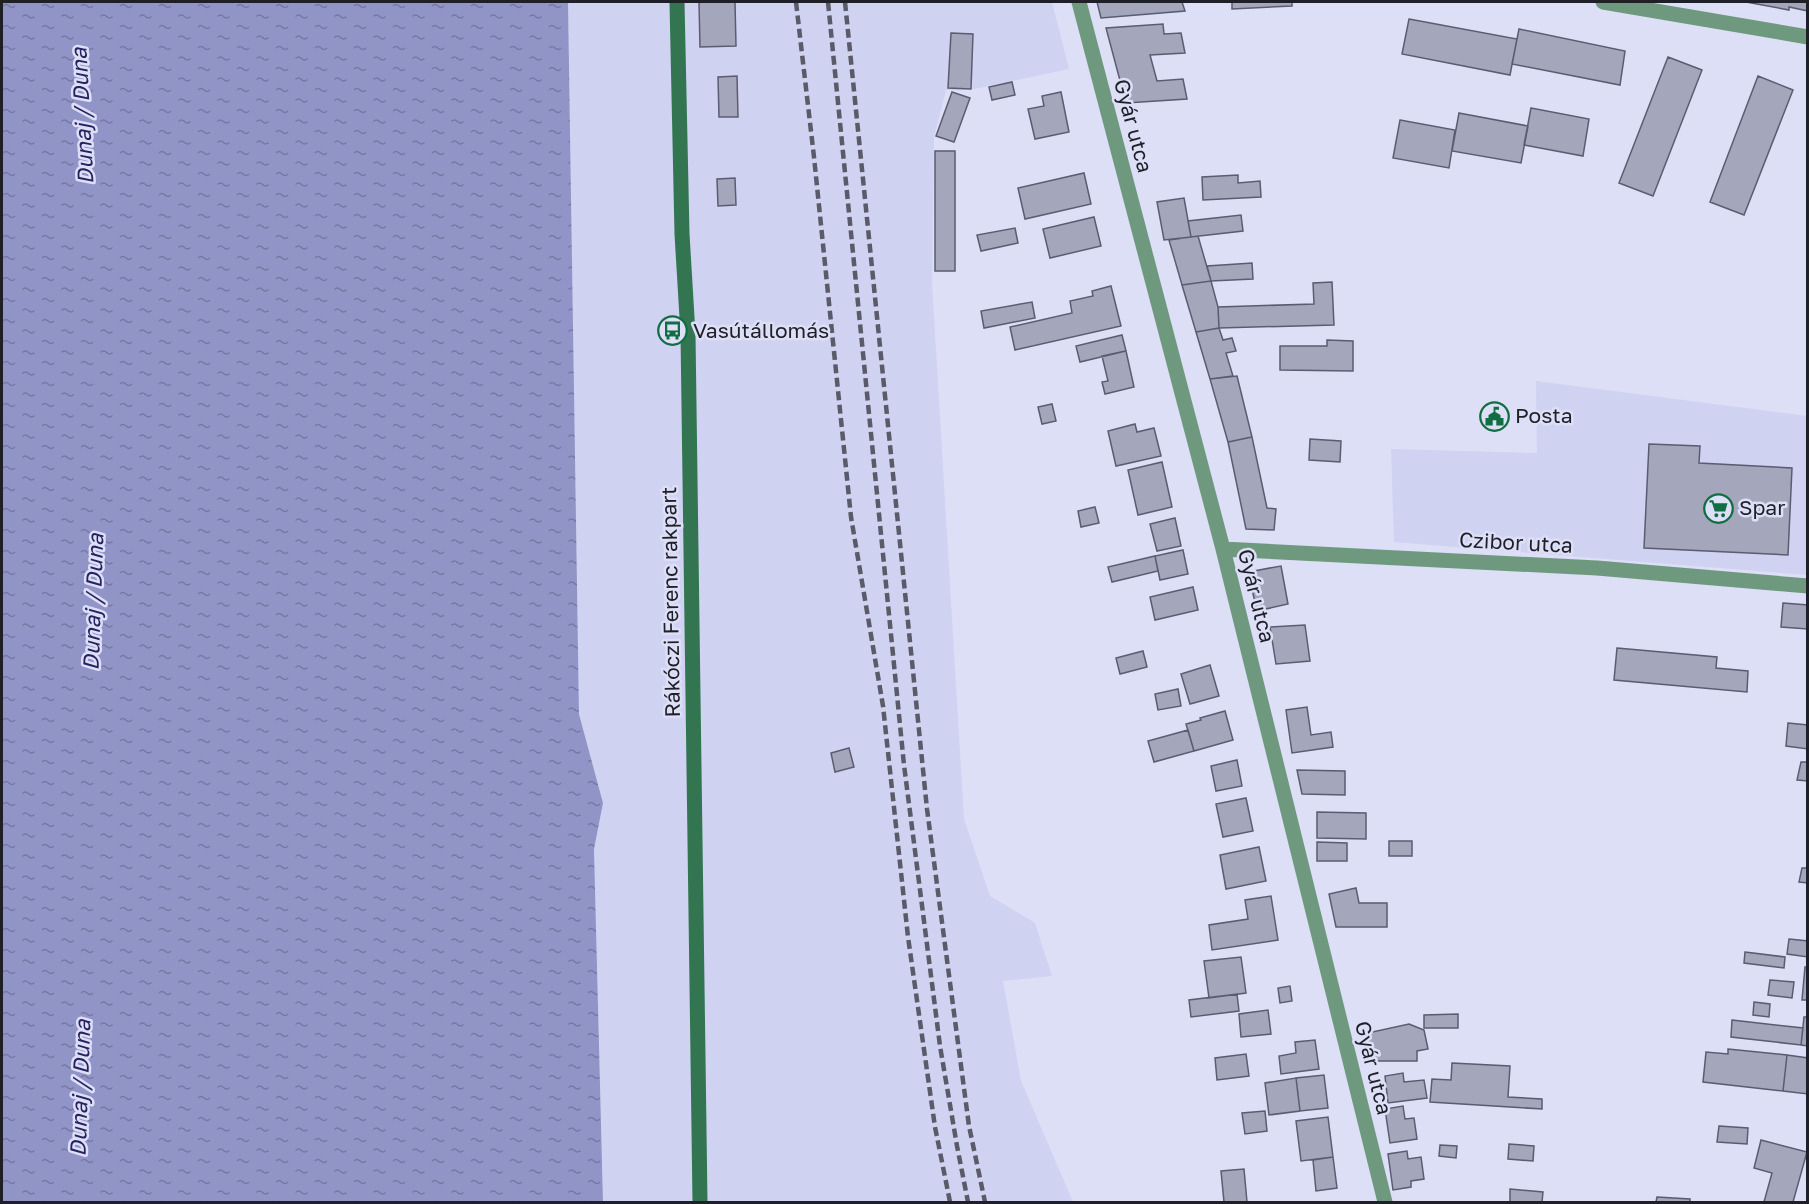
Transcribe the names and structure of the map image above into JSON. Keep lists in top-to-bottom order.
{
  "streets": {
    "street": ["Gyár utca", "Czibor utca", "Rákóczi Ferenc rakpart"]
  },
  "crossings": [
    ["Gyár utca", "Czibor utca"]
  ],
  "water": ["Dunaj / Duna"],
  "places": {
    "bus stop": ["Vasútállomás"],
    "public building": ["Posta"],
    "supermarket": ["Spar"]
  }
}
